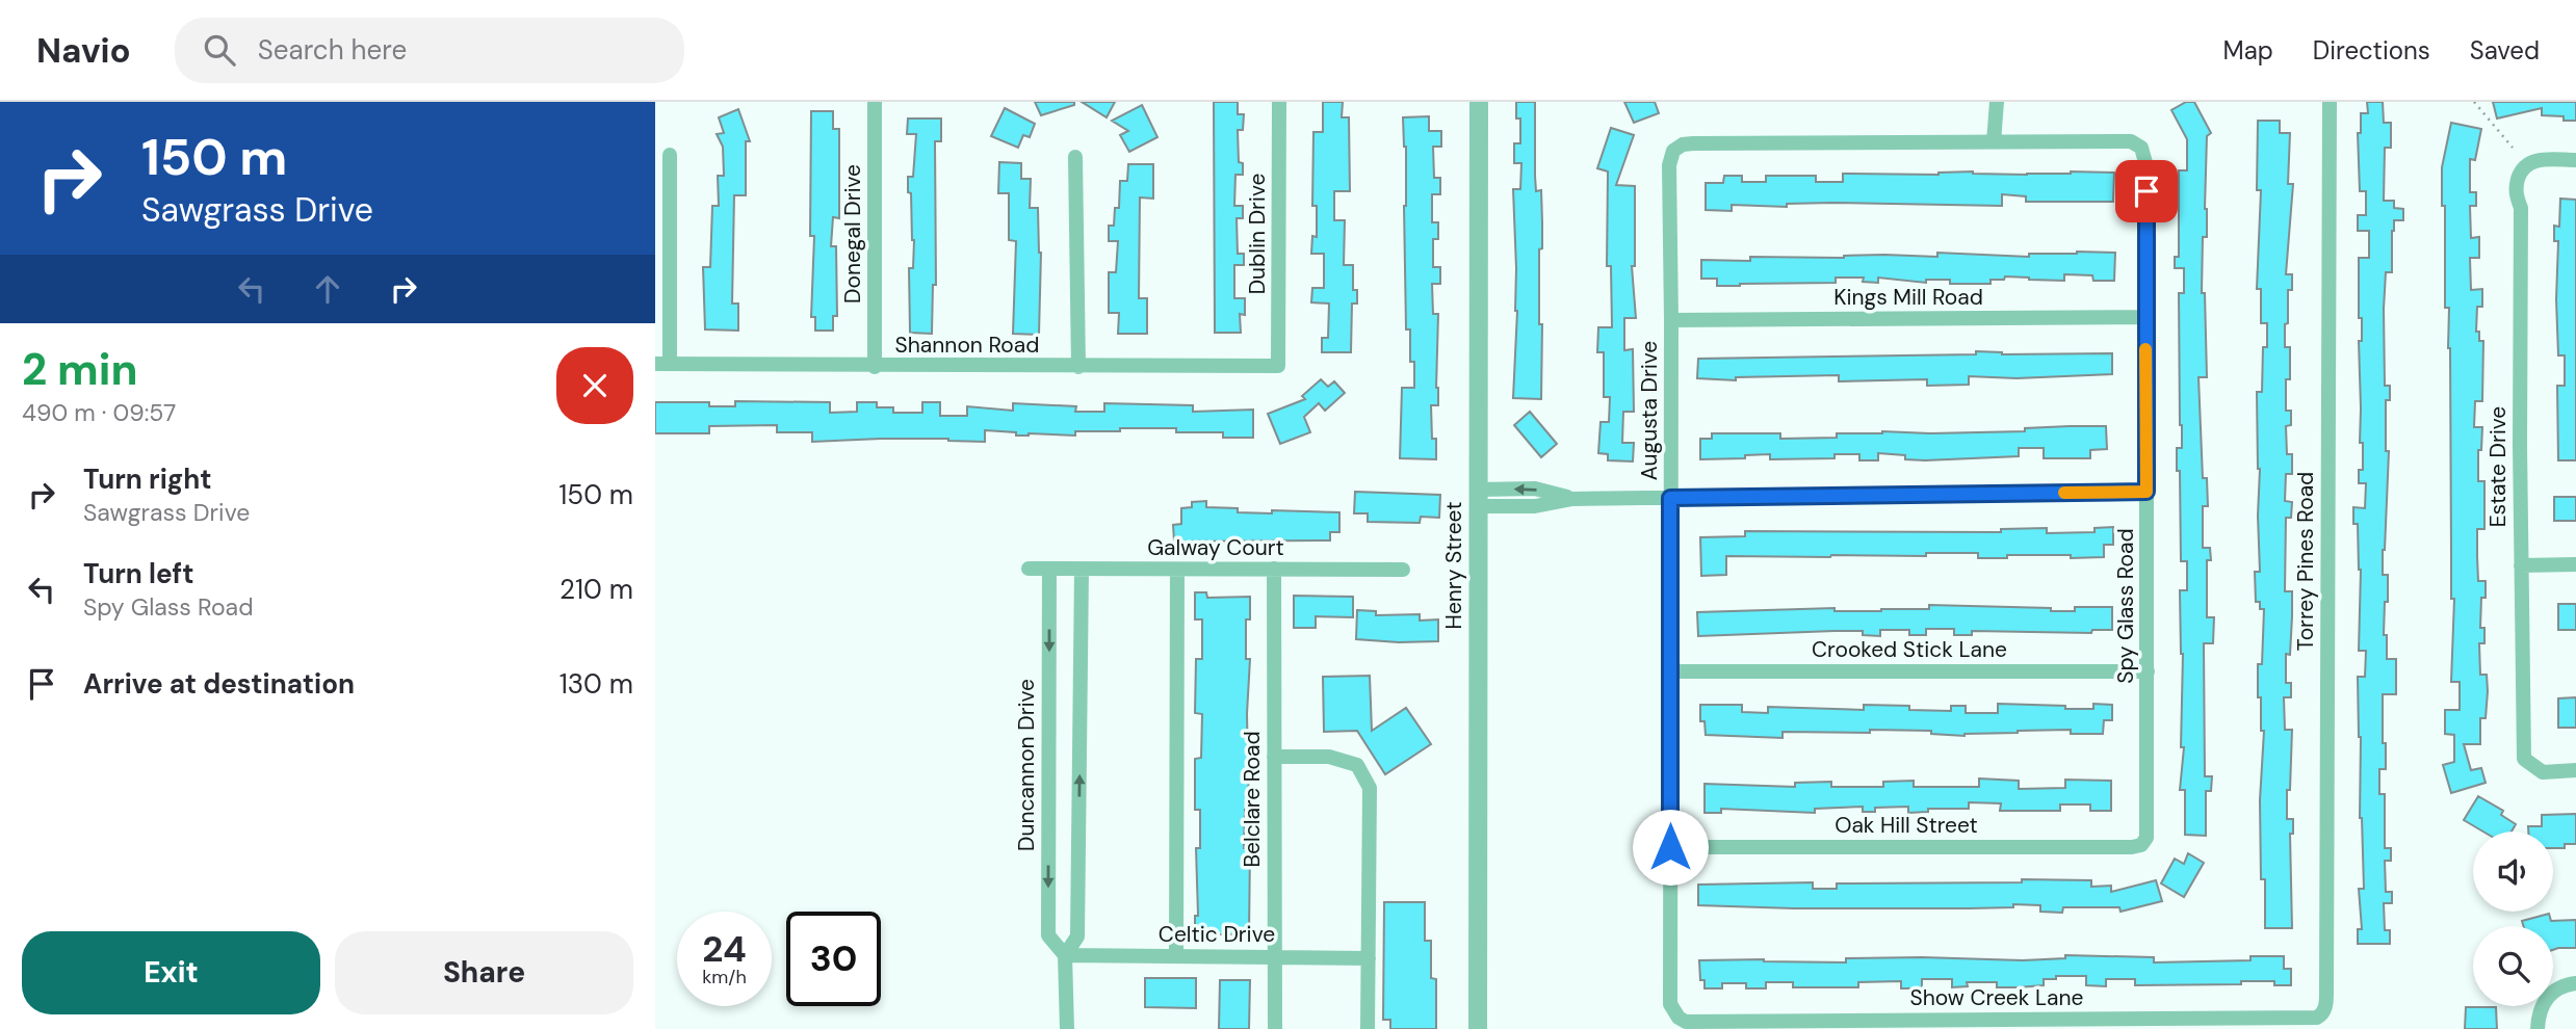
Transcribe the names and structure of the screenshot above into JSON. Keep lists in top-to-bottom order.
{
  "streets": {
    "street": [
      "Donegal Drive",
      "Dublin Drive",
      "Kings Mill Road",
      "Shannon Road",
      "Augusta Drive",
      "Estate Drive",
      "Galway Court",
      "Torrey Pines Road",
      "Henry Street",
      "Spy Glass Road",
      "Crooked Stick Lane",
      "Duncannon Drive",
      "Belclare Road",
      "Oak Hill Street",
      "Celtic Drive",
      "Show Creek Lane"
    ]
  },
  "crossings": [
    ["Donegal Drive", "Shannon Road"],
    ["Dublin Drive", "Shannon Road"],
    ["Kings Mill Road", "Augusta Drive"],
    ["Kings Mill Road", "Spy Glass Road"],
    ["Augusta Drive", "Spy Glass Road"],
    ["Augusta Drive", "Crooked Stick Lane"],
    ["Augusta Drive", "Oak Hill Street"],
    ["Augusta Drive", "Show Creek Lane"],
    ["Galway Court", "Duncannon Drive"],
    ["Galway Court", "Belclare Road"],
    ["Torrey Pines Road", "Show Creek Lane"],
    ["Spy Glass Road", "Crooked Stick Lane"],
    ["Spy Glass Road", "Oak Hill Street"],
    ["Duncannon Drive", "Celtic Drive"],
    ["Belclare Road", "Celtic Drive"]
  ],
  "page": {
    "header": "Navio",
    "search": "Search here",
    "nav": ["Map", "Directions", "Saved"],
    "turn": ["150 m", "Sawgrass Drive"],
    "heading": ["2 min", "490 m · 09:57"],
    "list": [
      {
        "name": "Turn right",
        "note": "Sawgrass Drive",
        "value": "150 m"
      },
      {
        "name": "Turn left",
        "note": "Spy Glass Road",
        "value": "210 m"
      },
      {
        "name": "Arrive at destination",
        "value": "130 m"
      }
    ],
    "speed": "24 km/h",
    "limit": "30",
    "buttons": ["Exit", "Share"]
  }
}
